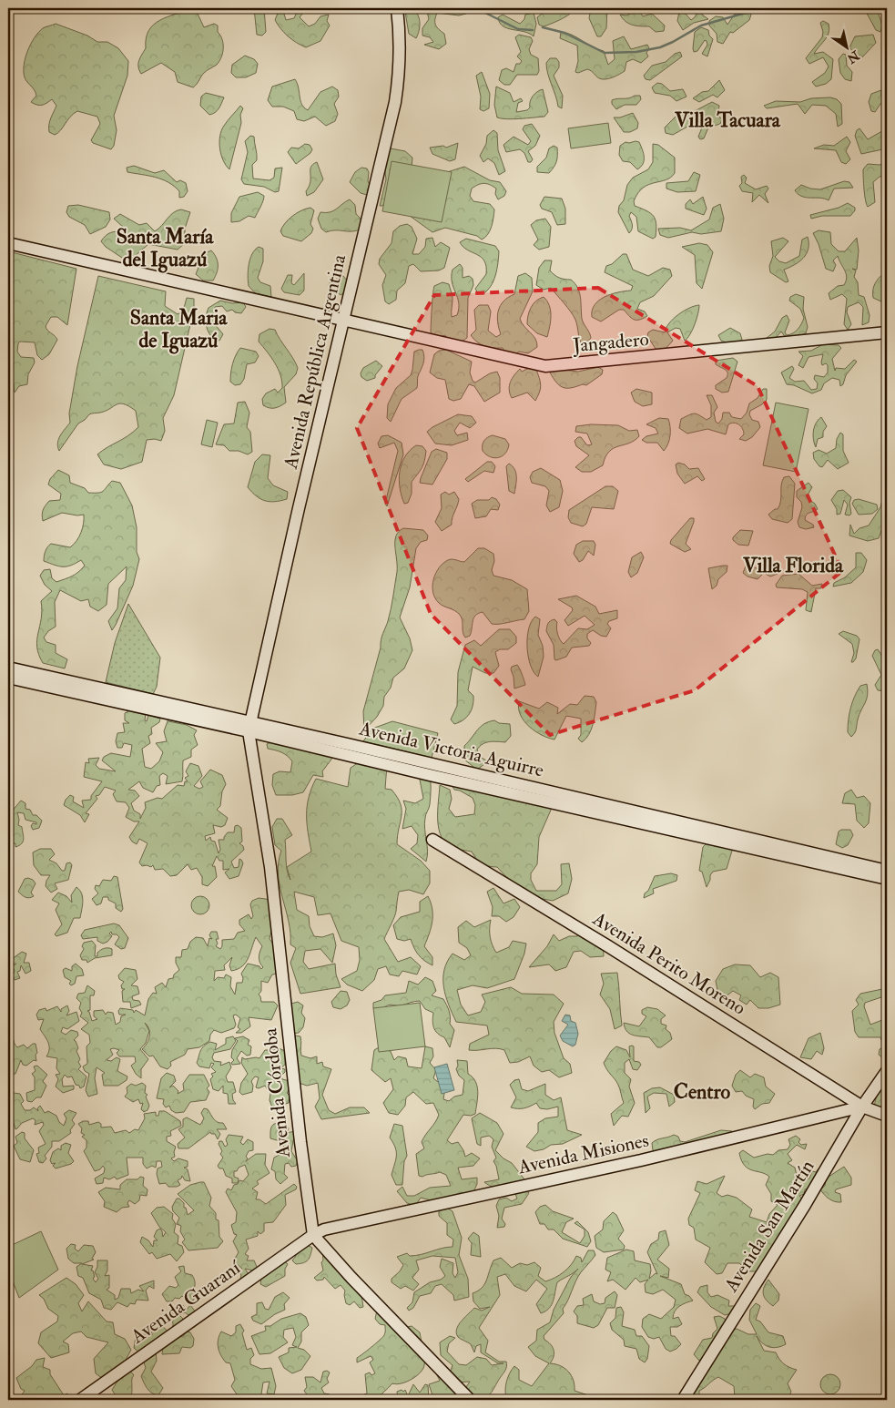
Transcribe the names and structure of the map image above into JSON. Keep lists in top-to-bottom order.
{
  "streets": {
    "main road": [
      "Jangadero",
      "Avenida República Argentina",
      "Avenida Victoria Aguirre",
      "Avenida Perito Moreno",
      "Avenida Córdoba",
      "Avenida Misiones",
      "Avenida San Martín",
      "Avenida Guaraní"
    ]
  },
  "crossings": [
    ["Jangadero", "Avenida República Argentina"],
    ["Avenida República Argentina", "Avenida Victoria Aguirre"],
    ["Avenida República Argentina", "Avenida Córdoba"],
    ["Avenida Victoria Aguirre", "Avenida Córdoba"],
    ["Avenida Perito Moreno", "Avenida Misiones"],
    ["Avenida Perito Moreno", "Avenida San Martín"],
    ["Avenida Córdoba", "Avenida Misiones"],
    ["Avenida Córdoba", "Avenida Guaraní"],
    ["Avenida Misiones", "Avenida San Martín"],
    ["Avenida Misiones", "Avenida Guaraní"]
  ],
  "districts": [
    "Villa Tacuara",
    "Santa María del Iguazú",
    "Santa Maria de Iguazú",
    "Villa Florida",
    "Centro"
  ],
  "north": "bottom right"
}
